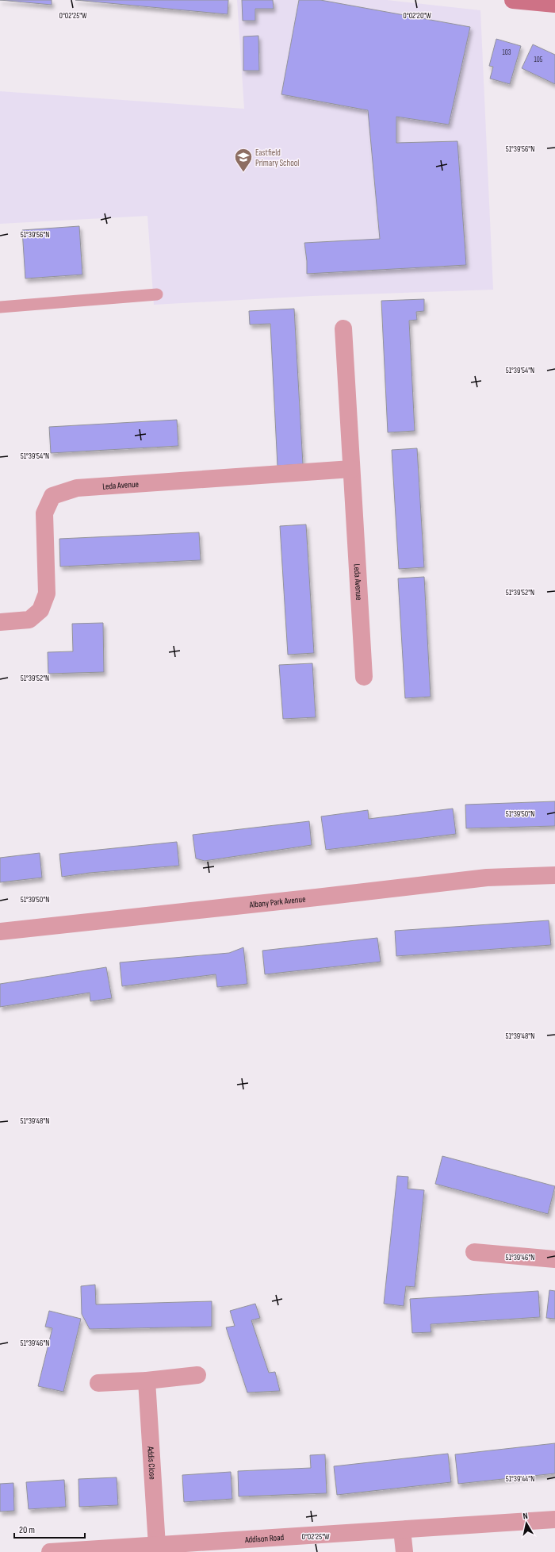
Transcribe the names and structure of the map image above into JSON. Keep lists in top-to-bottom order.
{
  "streets": {
    "street": [
      "Leda Avenue",
      "Albany Park Avenue",
      "Addis Close",
      "Addison Road"
    ]
  },
  "crossings": [
    ["Addis Close", "Addison Road"]
  ],
  "places": {
    "school or university": ["Eastfield Primary School"]
  },
  "house_numbers": ["103", "105"],
  "scale_bar": "20 m",
  "north": "top",
  "coordinates": [
    "0°02'25\"W",
    "0°02'20\"W",
    "51°39'56\"N",
    "51°39'54\"N",
    "51°39'52\"N",
    "51°39'50\"N",
    "51°39'48\"N",
    "51°39'46\"N",
    "51°39'44\"N"
  ]
}
